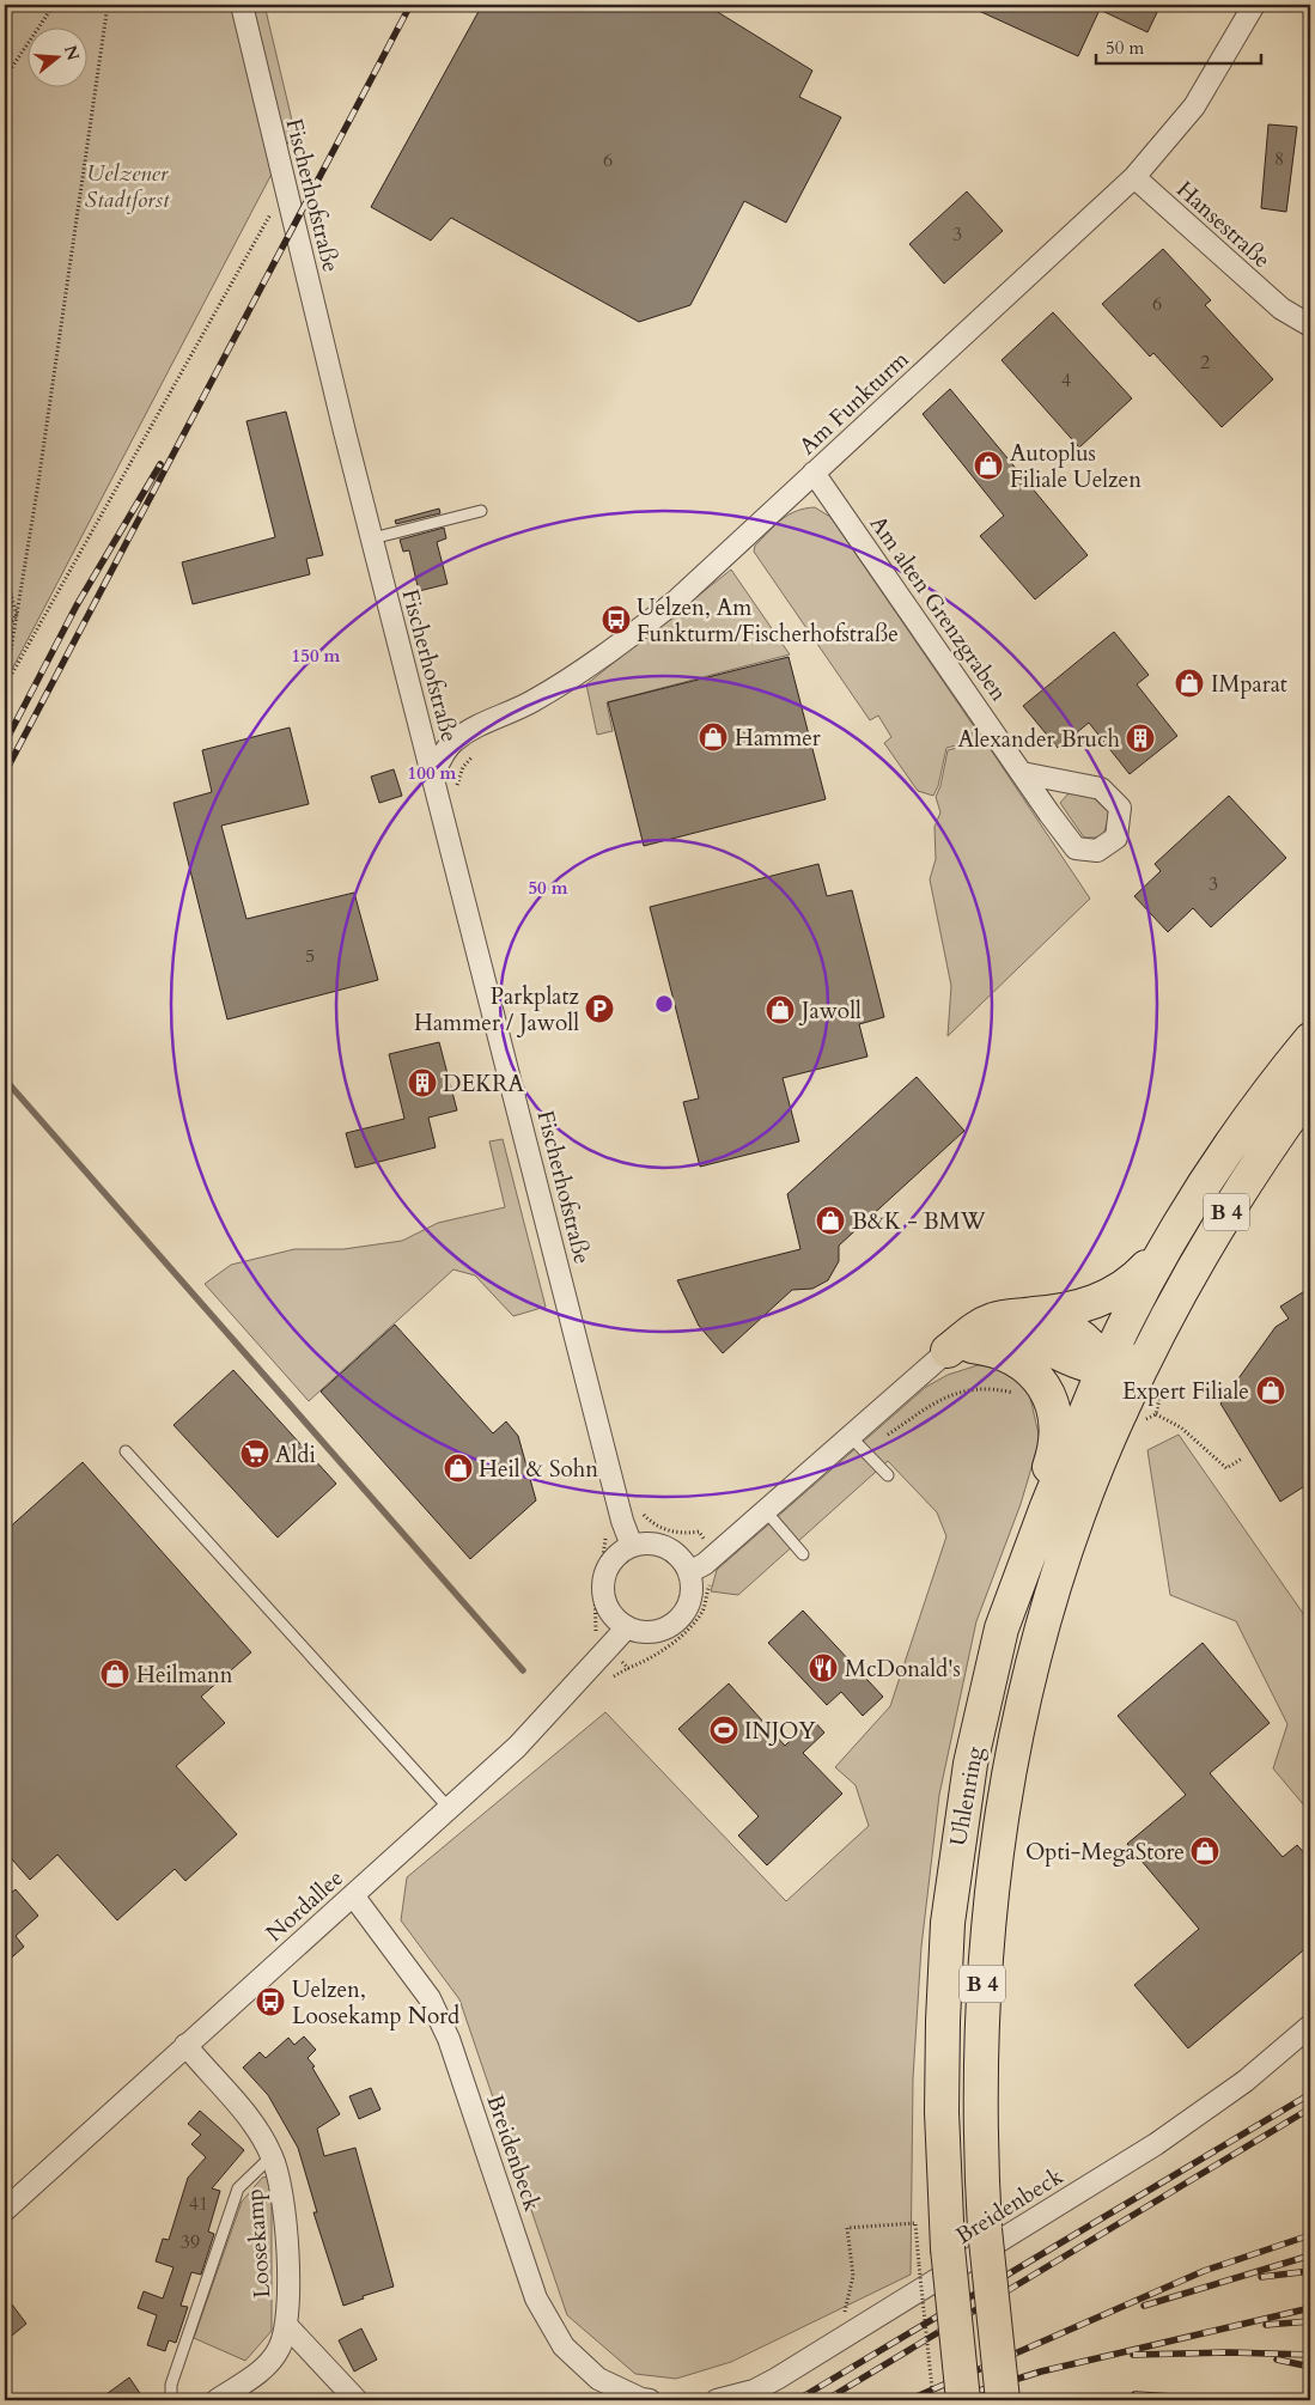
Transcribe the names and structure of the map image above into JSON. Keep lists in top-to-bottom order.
{
  "streets": {
    "main road": ["B 4", "Uhlenring"],
    "street": [
      "Fischerhofstraße",
      "Hansestraße",
      "Am Funkturm",
      "Am alten Grenzgraben",
      "Nordallee",
      "Breidenbeck",
      "Loosekamp"
    ]
  },
  "crossings": [
    ["Fischerhofstraße", "Am Funkturm"],
    ["Fischerhofstraße", "Nordallee"],
    ["Hansestraße", "Am Funkturm"],
    ["Am Funkturm", "Am alten Grenzgraben"],
    ["B 4", "Uhlenring"],
    ["Nordallee", "Breidenbeck"],
    ["Nordallee", "Loosekamp"]
  ],
  "parks": ["Uelzener Stadtforst"],
  "places": {
    "shop": [
      "Autoplus Filiale Uelzen",
      "IMparat",
      "Hammer",
      "Jawoll",
      "B&K - BMW",
      "Expert Filiale",
      "Heil & Sohn",
      "Heilmann",
      "Opti-MegaStore"
    ],
    "bus stop": ["Uelzen, Am Funkturm/Fischerhofstraße", "Uelzen, Loosekamp Nord"],
    "building": ["Alexander Bruch", "DEKRA"],
    "parking": ["Parkplatz Hammer / Jawoll"],
    "supermarket": ["Aldi"],
    "restaurant": ["McDonald's"],
    "sports": ["INJOY"]
  },
  "house_numbers": [
    "8",
    "6",
    "3",
    "6",
    "2",
    "4",
    "3",
    "5",
    "41",
    "39"
  ],
  "scale_bar": "50 m",
  "north": "right",
  "rings": ["150 m", "100 m", "50 m"]
}
